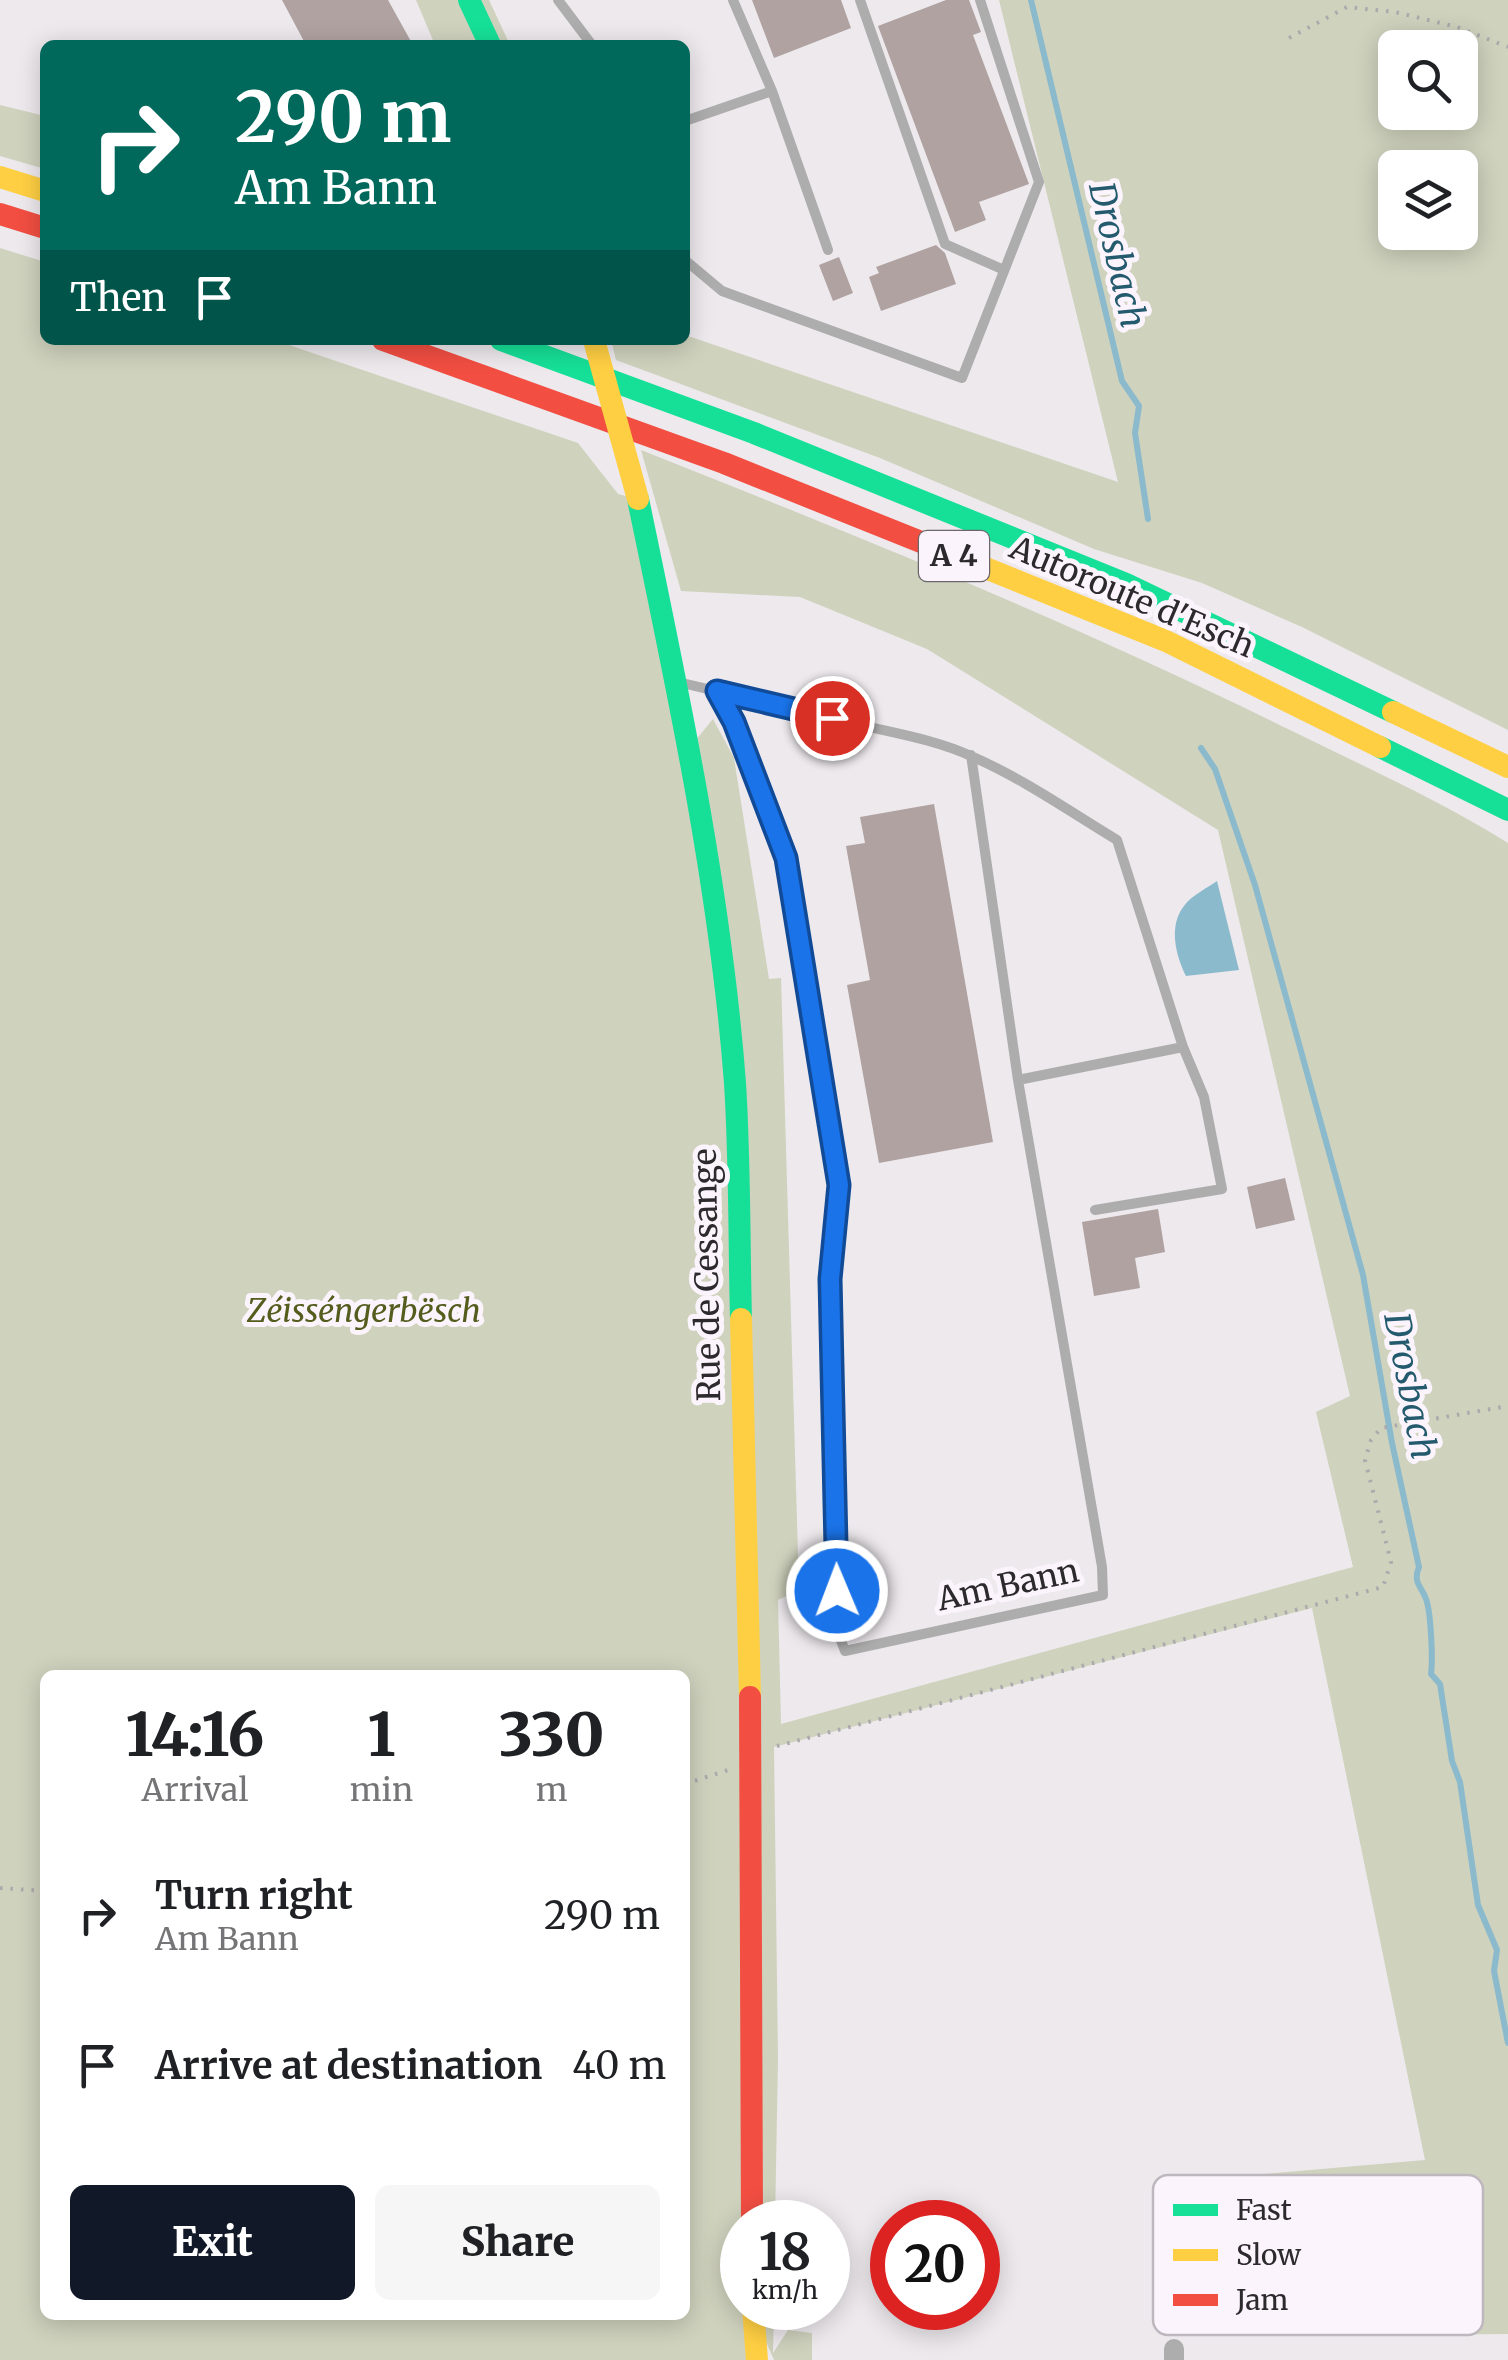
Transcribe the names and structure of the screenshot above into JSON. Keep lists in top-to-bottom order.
{
  "streets": {
    "main road": ["A 4", "Autoroute d'Esch", "Rue de Cessange"],
    "lane": ["Am Bann"]
  },
  "crossings": [
    ["A 4", "Autoroute d'Esch"]
  ],
  "water": ["Drosbach"],
  "parks": ["Zéisséngerbësch"],
  "legend": ["Fast", "Slow", "Jam"],
  "page": {
    "turn": ["290 m", "Am Bann"],
    "then": "Then",
    "eta": [
      "14:16",
      "Arrival",
      "1",
      "min",
      "330",
      "m"
    ],
    "list": [
      {
        "name": "Turn right",
        "note": "Am Bann",
        "value": "290 m"
      },
      {
        "name": "Arrive at destination",
        "value": "40 m"
      }
    ],
    "buttons": ["Exit", "Share"],
    "speed": "18 km/h",
    "limit": "20"
  }
}
